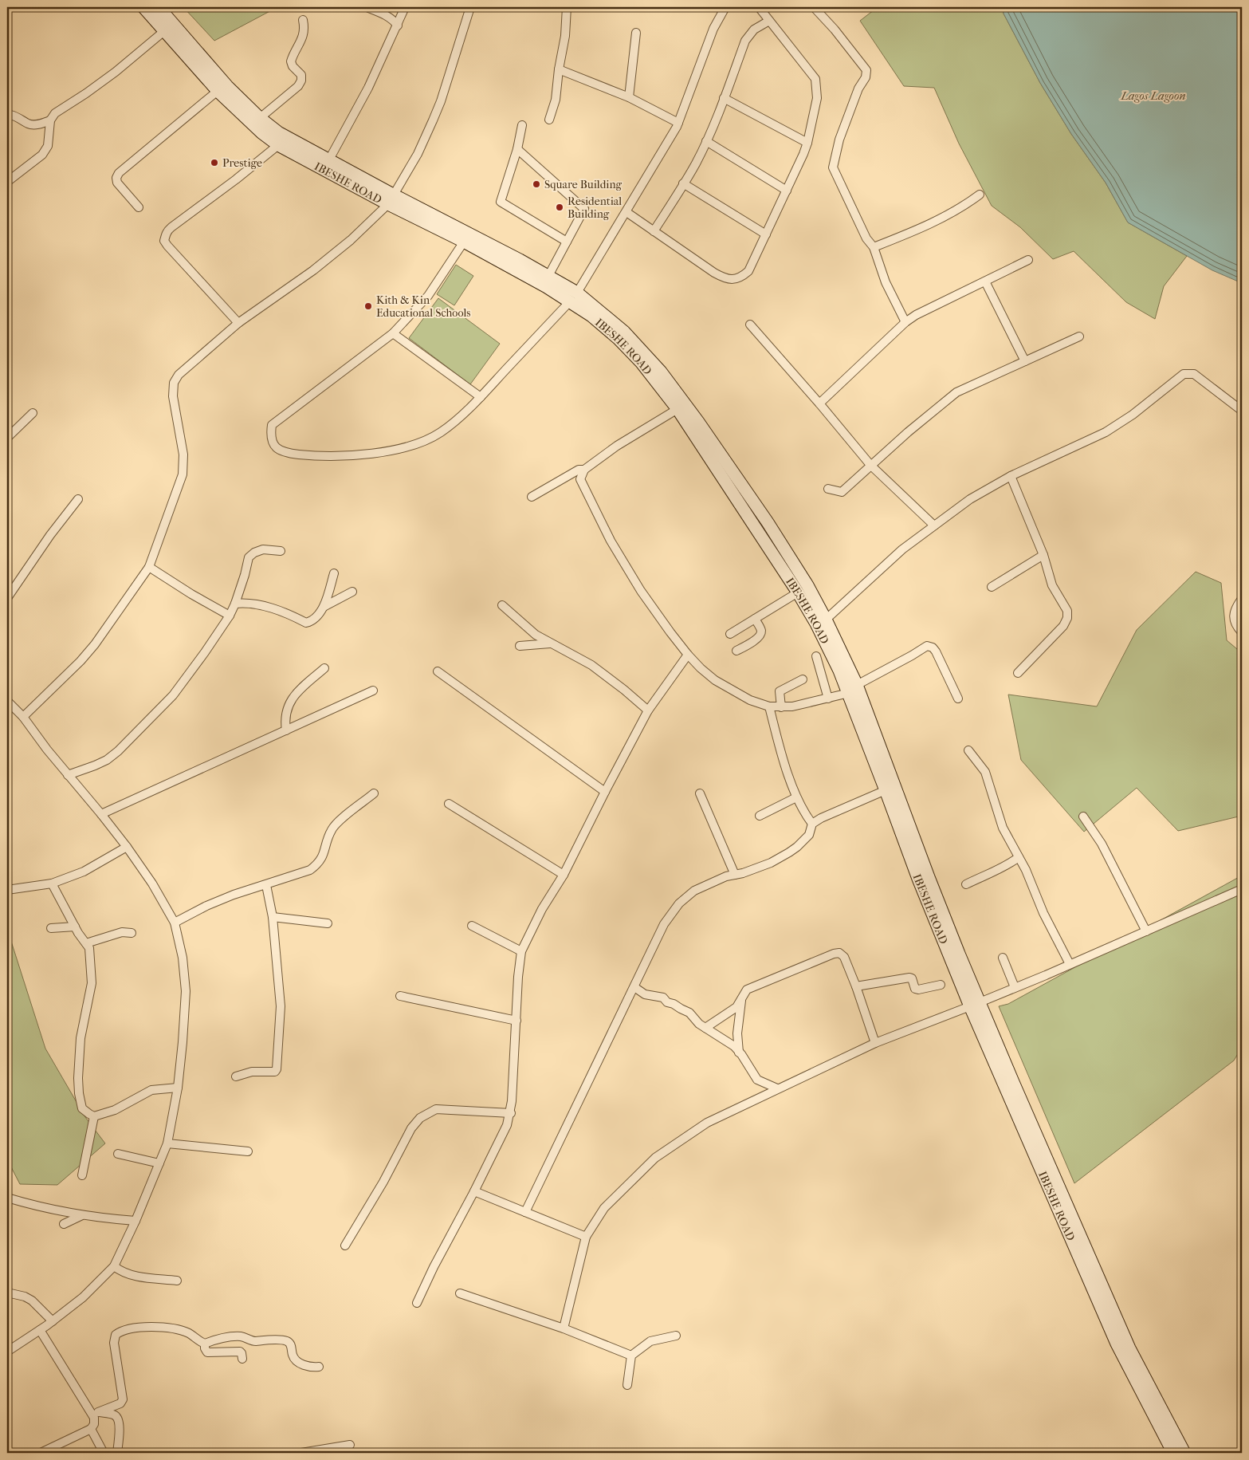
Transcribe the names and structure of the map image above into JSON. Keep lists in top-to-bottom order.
{
  "streets": {
    "main road": ["IBESHE ROAD"]
  },
  "water": ["Lagos Lagoon"],
  "places": [
    "Prestige",
    "Square Building",
    "Residential Building",
    "Kith & Kin Educational Schools"
  ]
}
